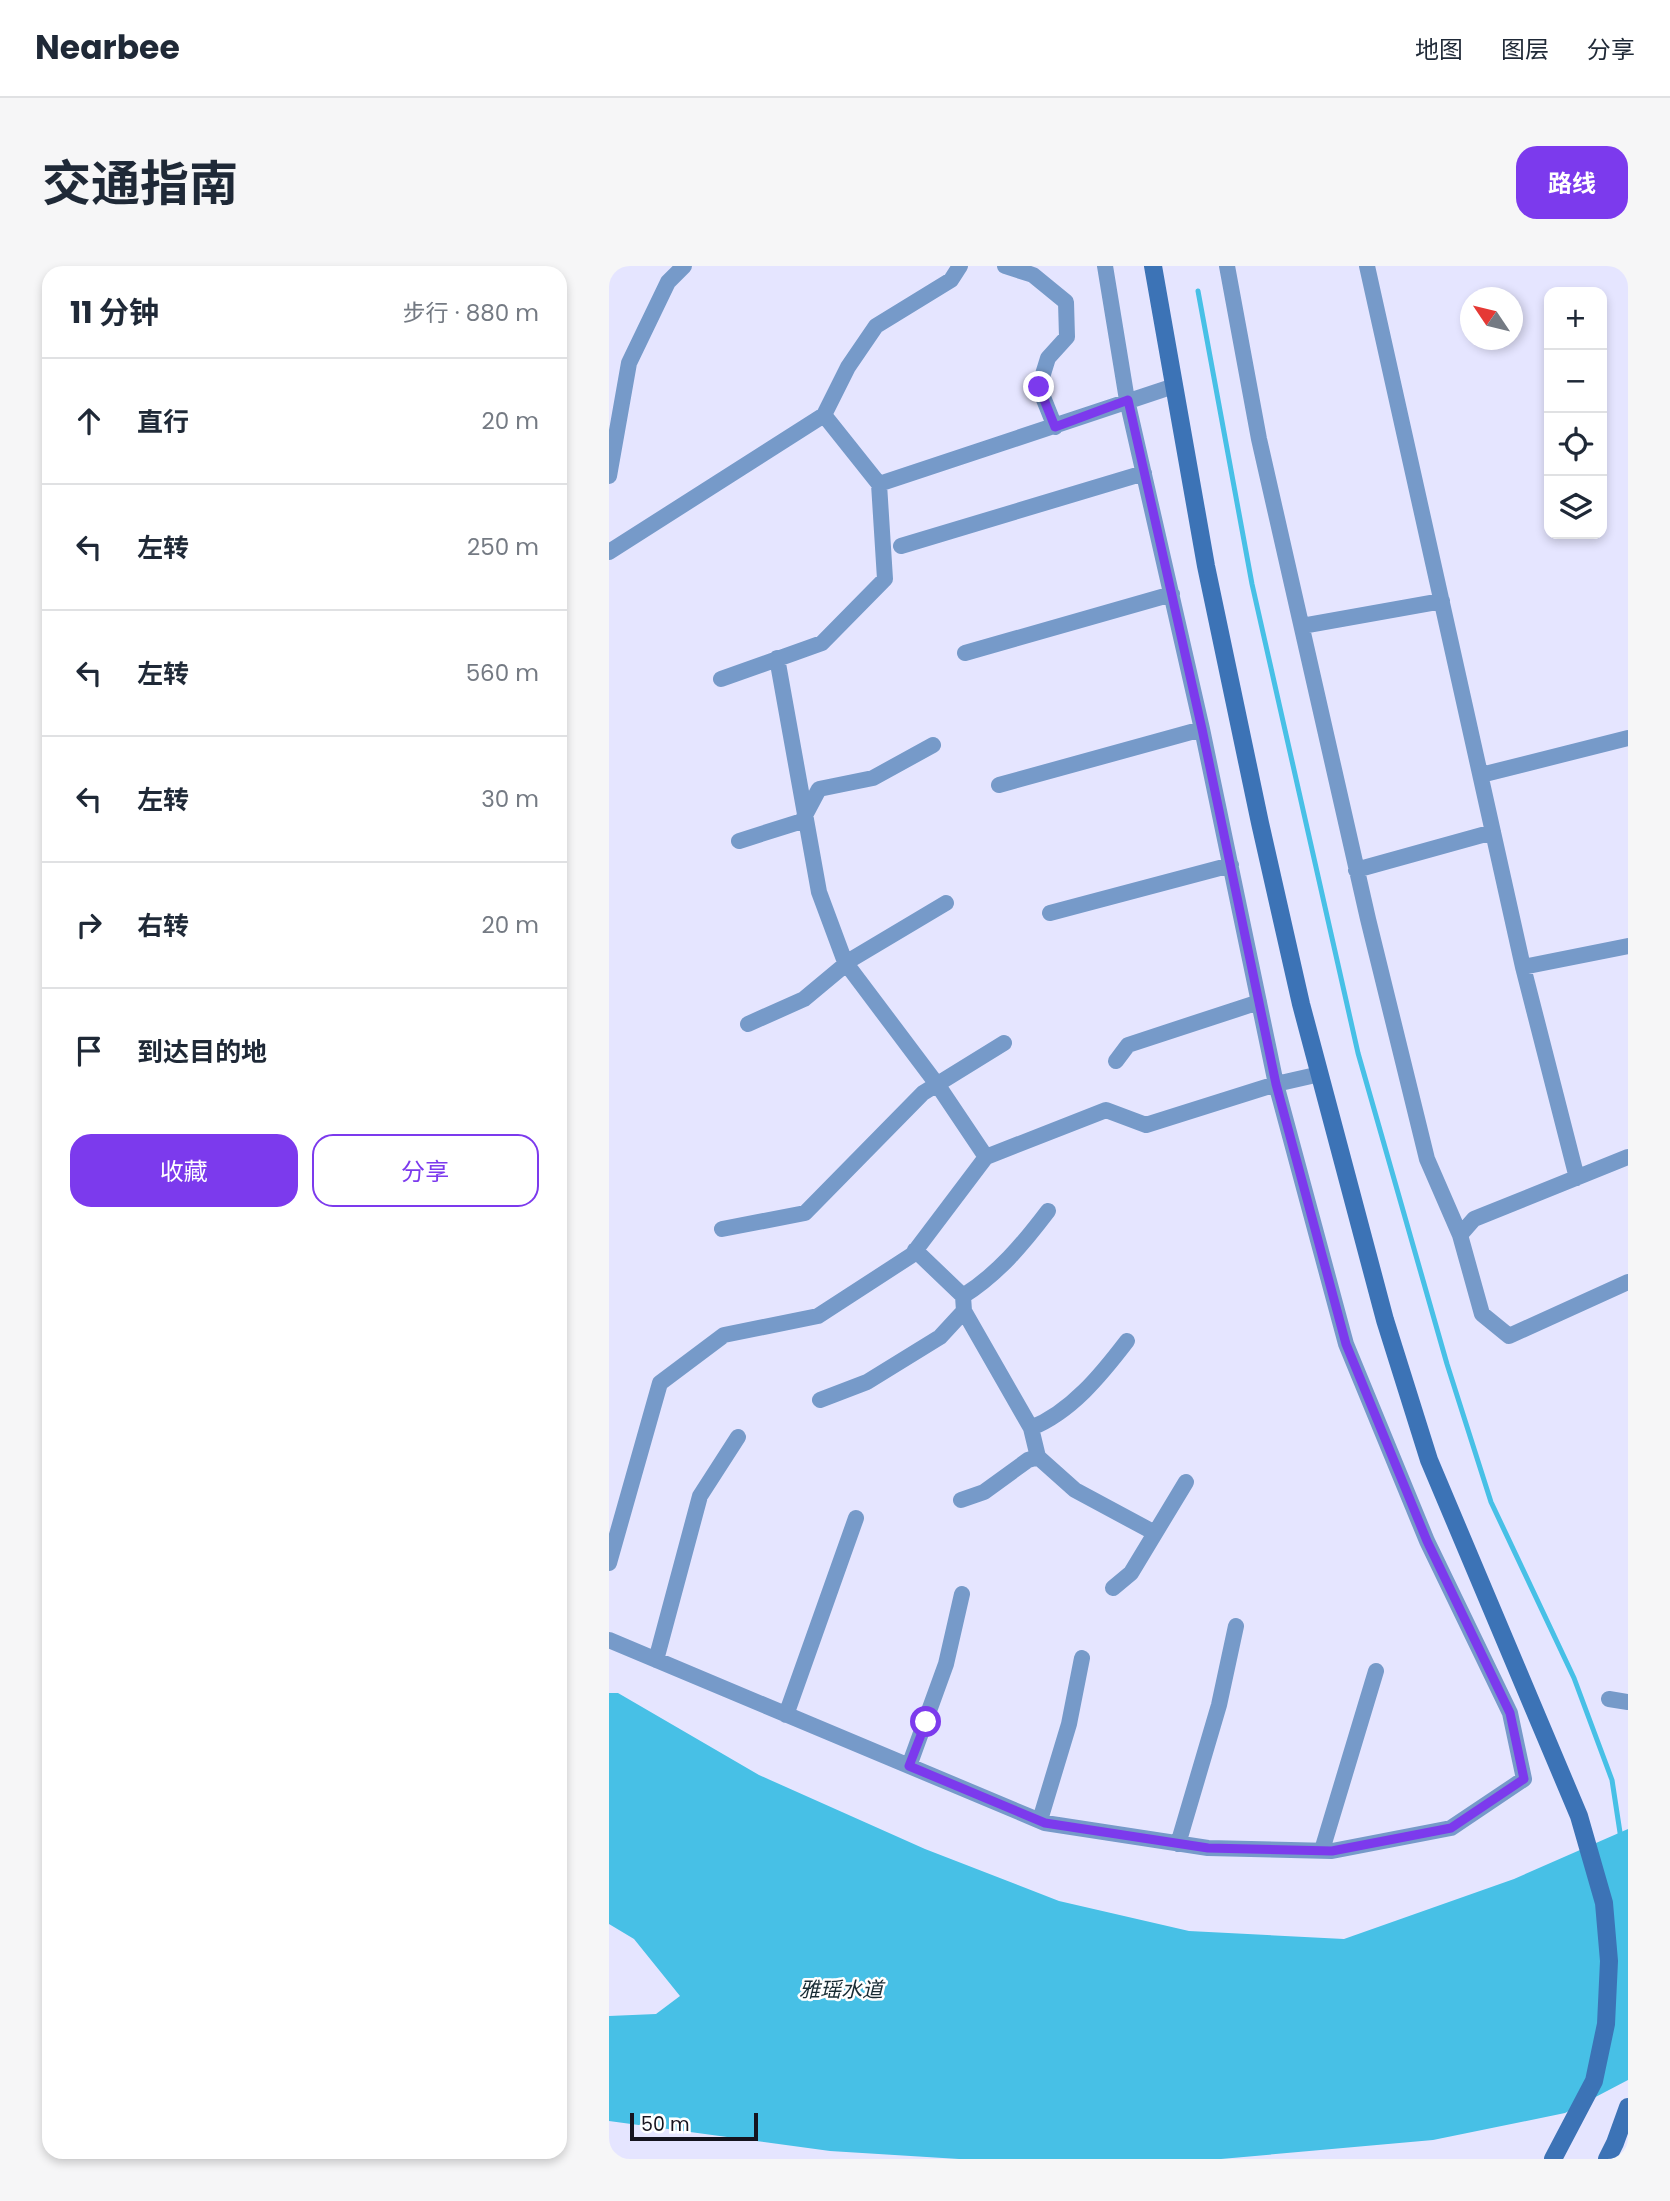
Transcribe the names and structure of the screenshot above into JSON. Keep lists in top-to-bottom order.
{
  "water": ["雅瑶水道"],
  "scale_bar": "50 m",
  "north": "top left",
  "page": {
    "header": "Nearbee",
    "nav": ["地图", "图层", "分享"],
    "title": "交通指南",
    "buttons": [
      "路线",
      ["收藏", "分享"]
    ],
    "heading": ["11 分钟", "步行 · 880 m"],
    "map_buttons": ["+", "−"],
    "list": [
      ["直行", "20 m"],
      ["左转", "250 m"],
      ["左转", "560 m"],
      ["左转", "30 m"],
      ["右转", "20 m"],
      "到达目的地"
    ],
    "scale": "50 m"
  }
}
